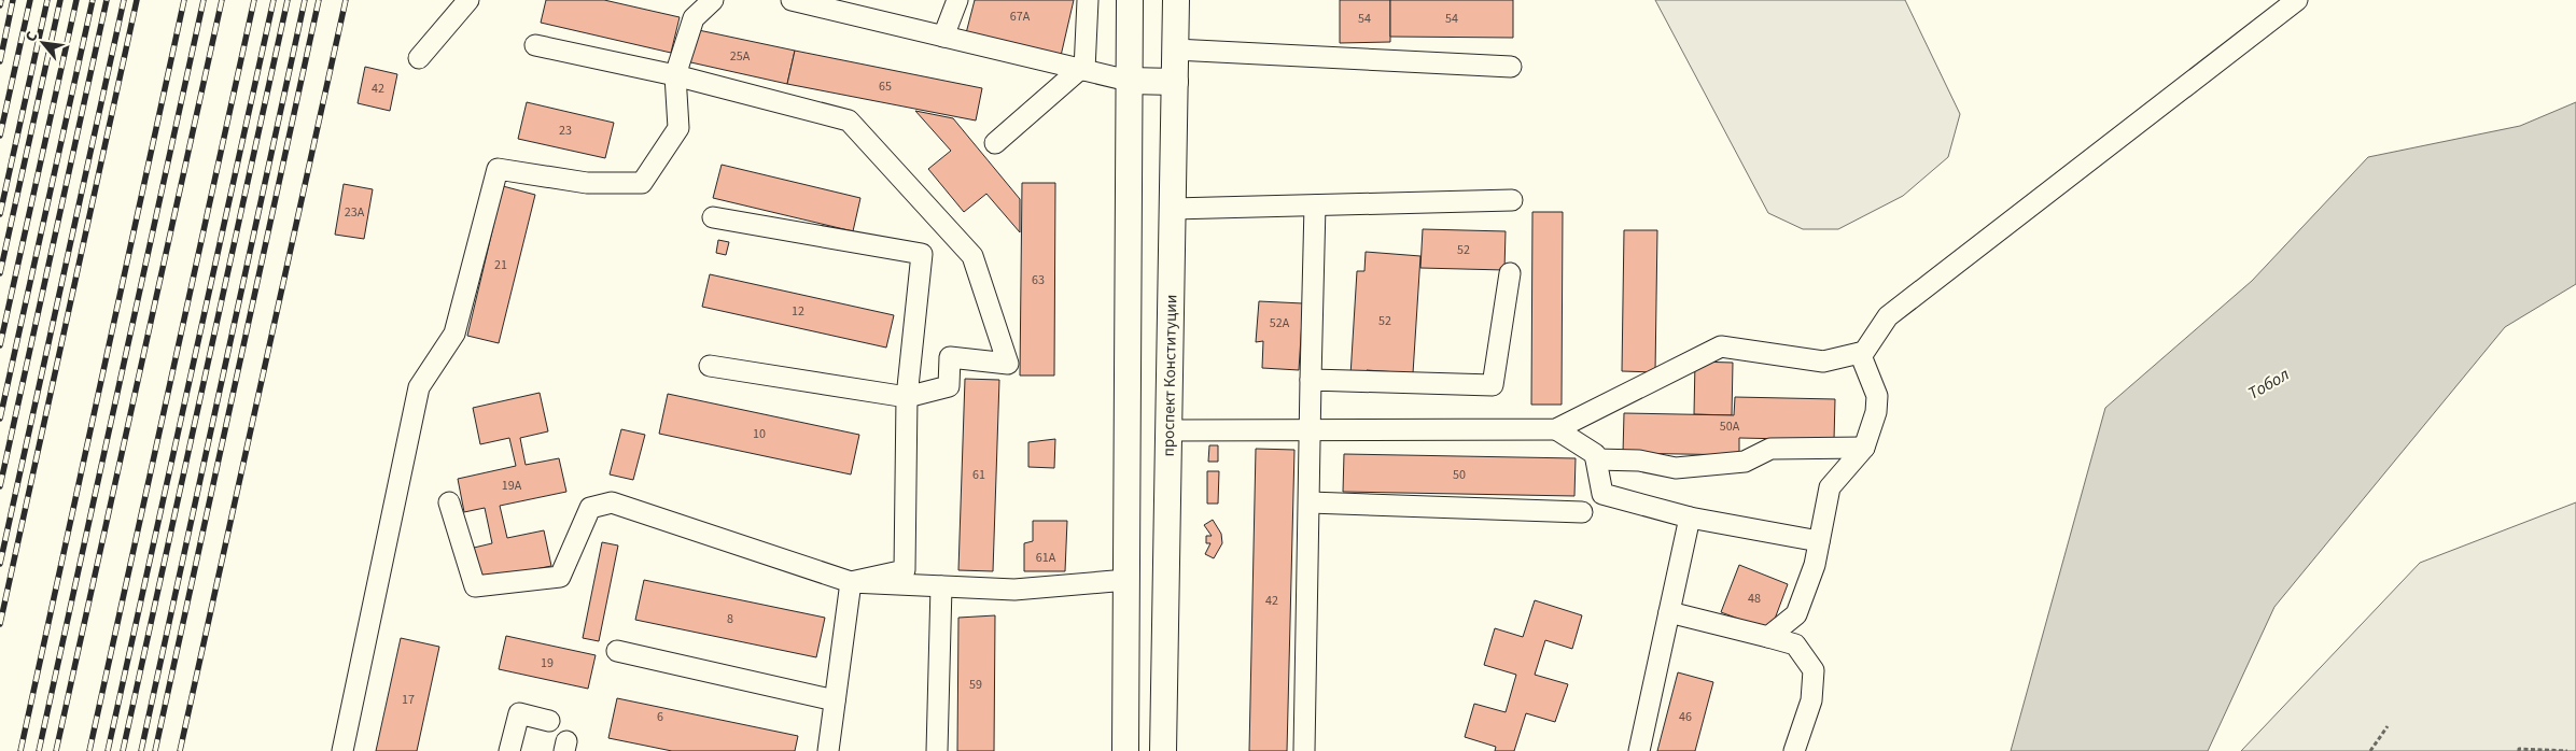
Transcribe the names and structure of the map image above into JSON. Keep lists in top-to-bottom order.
{
  "streets": {
    "main road": ["проспект Конституции"]
  },
  "water": ["Тобол"],
  "house_numbers": [
    "67А",
    "54",
    "54",
    "25А",
    "65",
    "42",
    "23",
    "23А",
    "52",
    "21",
    "63",
    "12",
    "52",
    "52А",
    "50А",
    "10",
    "61",
    "50",
    "19А",
    "61А",
    "48",
    "42",
    "8",
    "19",
    "59",
    "17",
    "6",
    "46"
  ],
  "north": "top left"
}
